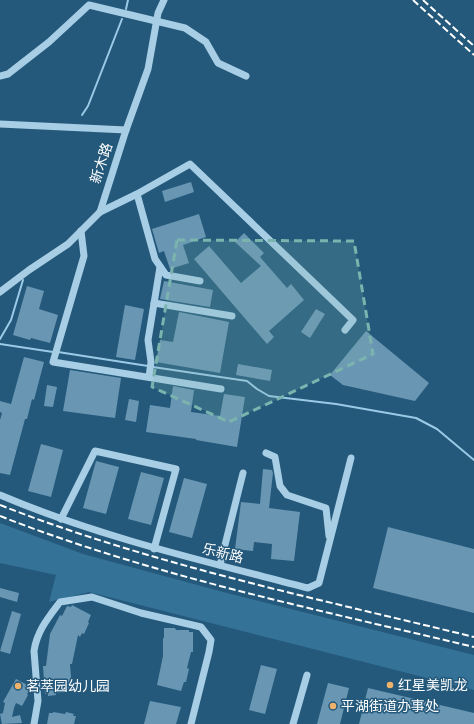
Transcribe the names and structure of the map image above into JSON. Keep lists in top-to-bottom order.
{
  "streets": {
    "street": ["新木路", "乐新路"]
  },
  "places": ["红星美凯龙", "茗萃园幼儿园", "平湖街道办事处"]
}
